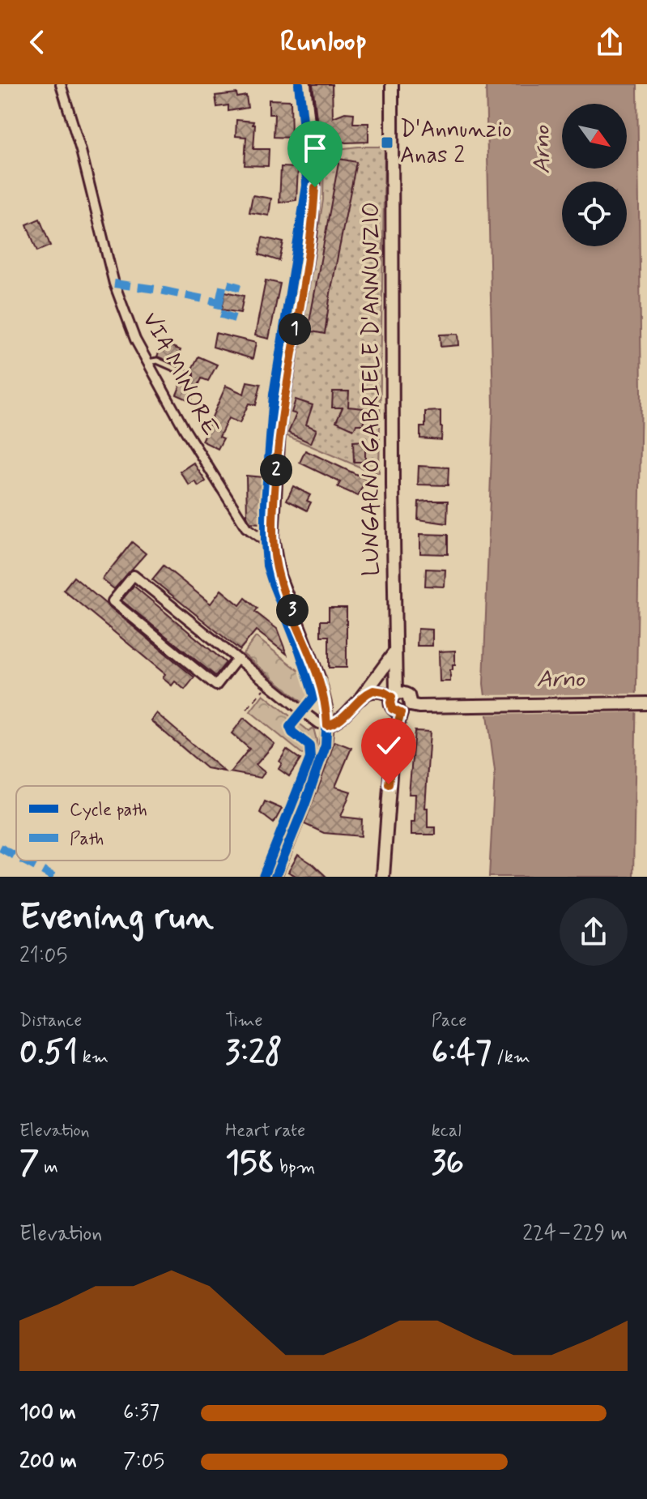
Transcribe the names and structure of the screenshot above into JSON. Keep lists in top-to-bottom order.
{
  "streets": {
    "main road": ["LUNGARNO GABRIELE D'ANNUNZIO"],
    "street": ["VIA MINORE"]
  },
  "water": ["Arno"],
  "places": {
    "transit": ["D'Annunzio Anas 2"]
  },
  "legend": ["Cycle path", "Path"],
  "north": "bottom right",
  "page": {
    "header": "Runloop",
    "pins": ["1", "2", "3"],
    "heading": ["Evening run", "21:05"],
    "stats": [
      ["Distance", "0.51 km"],
      ["Time", "3:28"],
      ["Pace", "6:47 /km"],
      ["Elevation", "7 m"],
      ["Heart rate", "158 bpm"],
      ["kcal", "36"]
    ],
    "chart": ["Elevation", "224–229 m"],
    "list": [
      {
        "name": "100 m",
        "note": "6:37"
      },
      {
        "name": "200 m",
        "note": "7:05"
      }
    ]
  }
}
